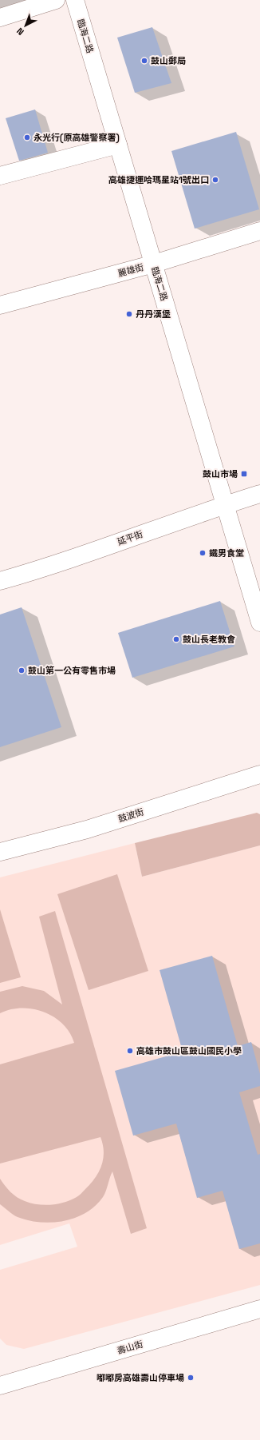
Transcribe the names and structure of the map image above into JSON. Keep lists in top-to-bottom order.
{
  "streets": {
    "street": [
      "臨海二路",
      "麗雄街",
      "延平街",
      "鼓波街",
      "壽山街"
    ]
  },
  "crossings": [
    ["臨海二路", "麗雄街"],
    ["臨海二路", "延平街"]
  ],
  "places": {
    "other": [
      "鼓山郵局",
      "永光行(原高雄警察署)",
      "高雄捷運哈瑪星站1號出口",
      "丹丹漢堡",
      "鐵男食堂",
      "鼓山長老教會",
      "鼓山第一公有零售市場",
      "高雄市鼓山區鼓山國民小學",
      "嘟嘟房高雄壽山停車場"
    ],
    "transit": ["鼓山市場"]
  },
  "north": "bottom left"
}
